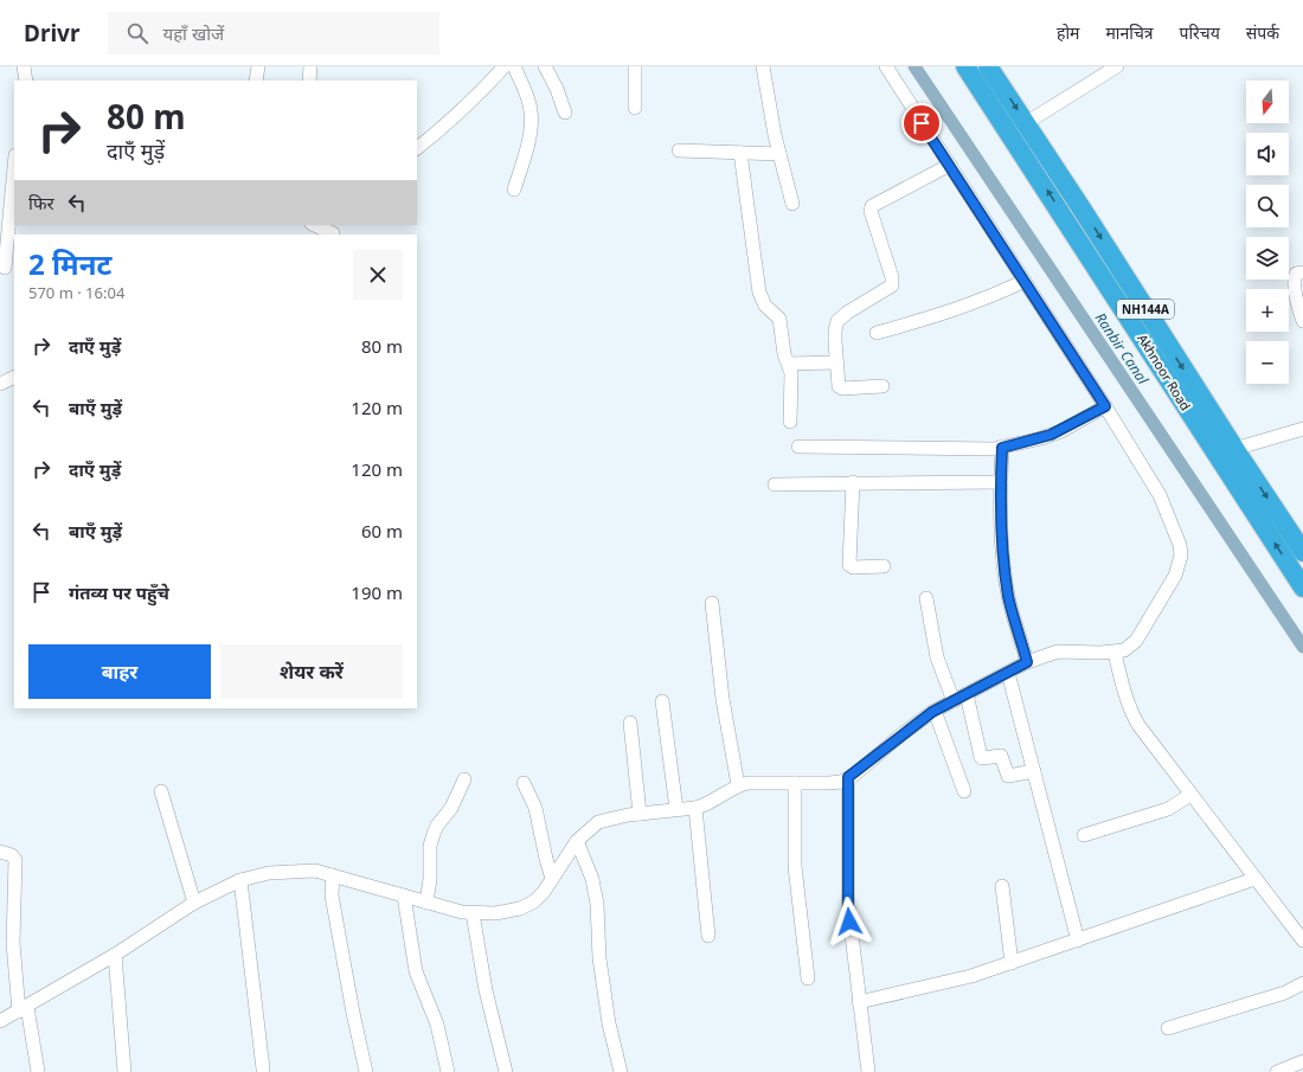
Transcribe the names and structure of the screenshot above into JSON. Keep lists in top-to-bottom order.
{
  "streets": {
    "highway": ["NH144A", "Akhnoor Road"]
  },
  "crossings": [
    ["NH144A", "Akhnoor Road"]
  ],
  "water": ["Ranbir Canal"],
  "north": "bottom",
  "page": {
    "header": "Drivr",
    "search": "यहाँ खोजें",
    "nav": [
      "होम",
      "मानचित्र",
      "परिचय",
      "संपर्क"
    ],
    "map_buttons": ["+", "−"],
    "turn": ["80 m", "दाएँ मुड़ें"],
    "then": "फिर",
    "heading": ["2 मिनट", "570 m · 16:04"],
    "list": [
      {
        "name": "दाएँ मुड़ें",
        "value": "80 m"
      },
      {
        "name": "बाएँ मुड़ें",
        "value": "120 m"
      },
      {
        "name": "दाएँ मुड़ें",
        "value": "120 m"
      },
      {
        "name": "बाएँ मुड़ें",
        "value": "60 m"
      },
      {
        "name": "गंतव्य पर पहुँचे",
        "value": "190 m"
      }
    ],
    "buttons": ["बाहर", "शेयर करें"]
  }
}
